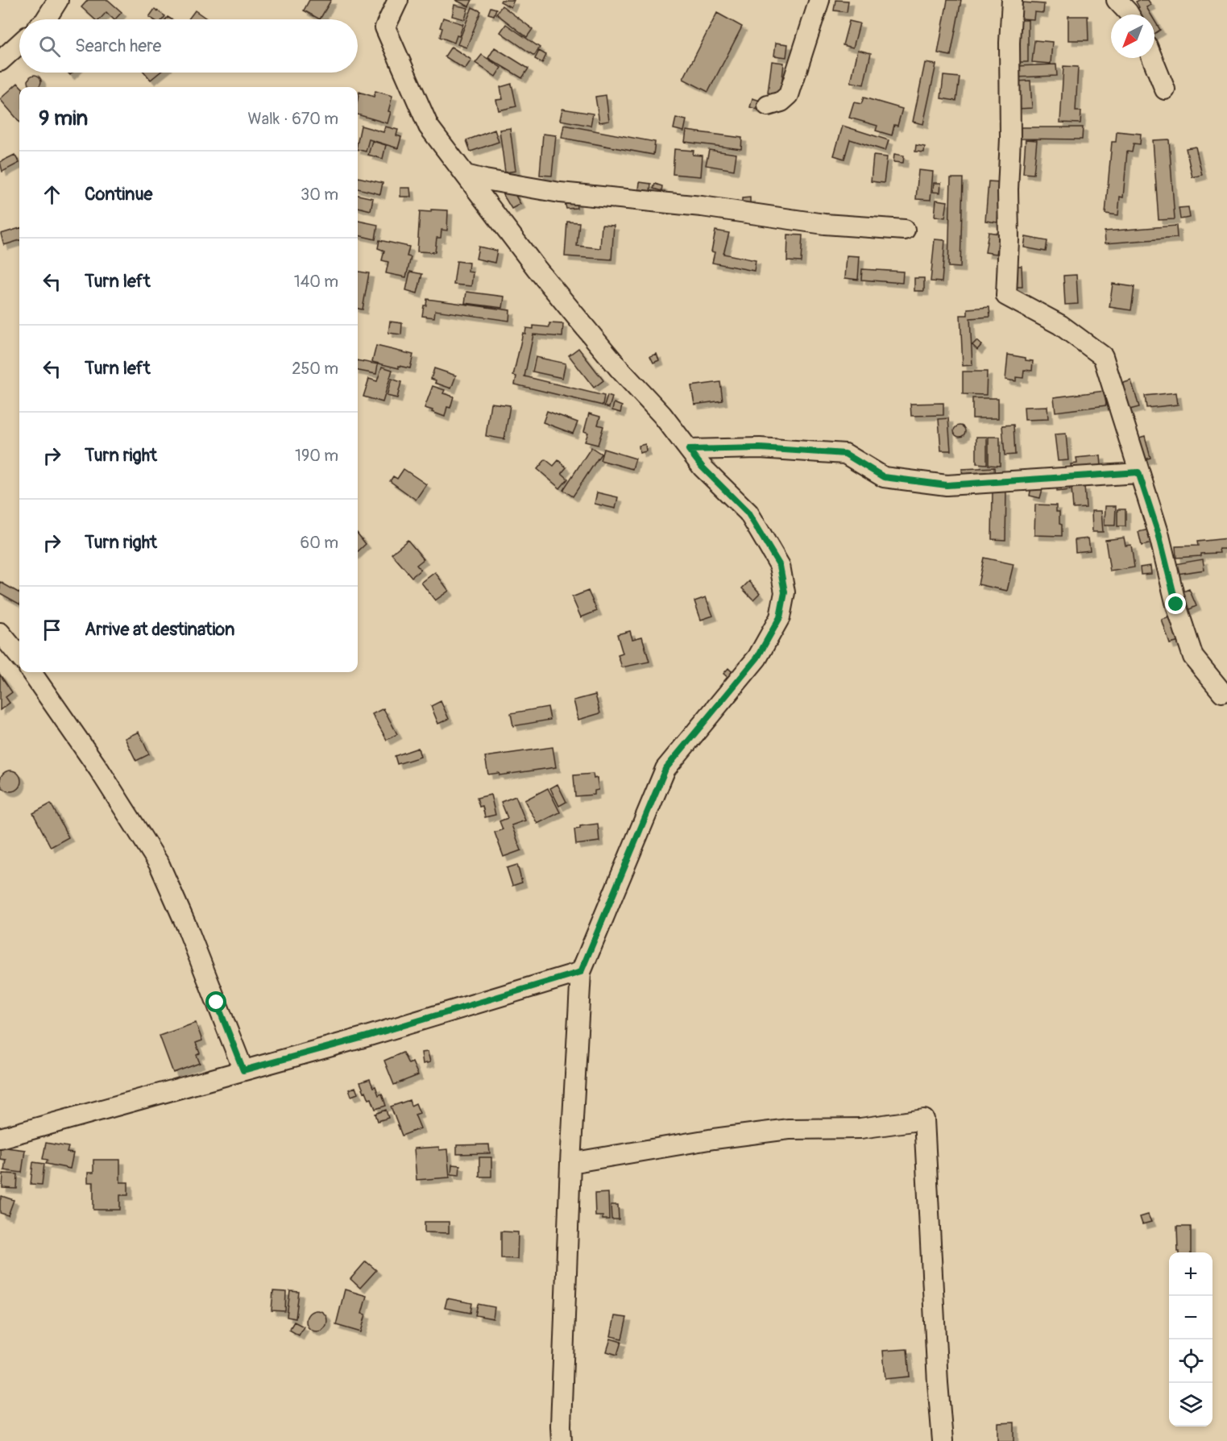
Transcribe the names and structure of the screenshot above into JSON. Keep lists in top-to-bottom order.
{
  "north": "bottom left",
  "page": {
    "search": "Search here",
    "heading": ["9 min", "Walk · 670 m"],
    "list": [
      ["Continue", "30 m"],
      ["Turn left", "140 m"],
      ["Turn left", "250 m"],
      ["Turn right", "190 m"],
      ["Turn right", "60 m"],
      "Arrive at destination"
    ],
    "map_buttons": ["+", "−"]
  }
}
